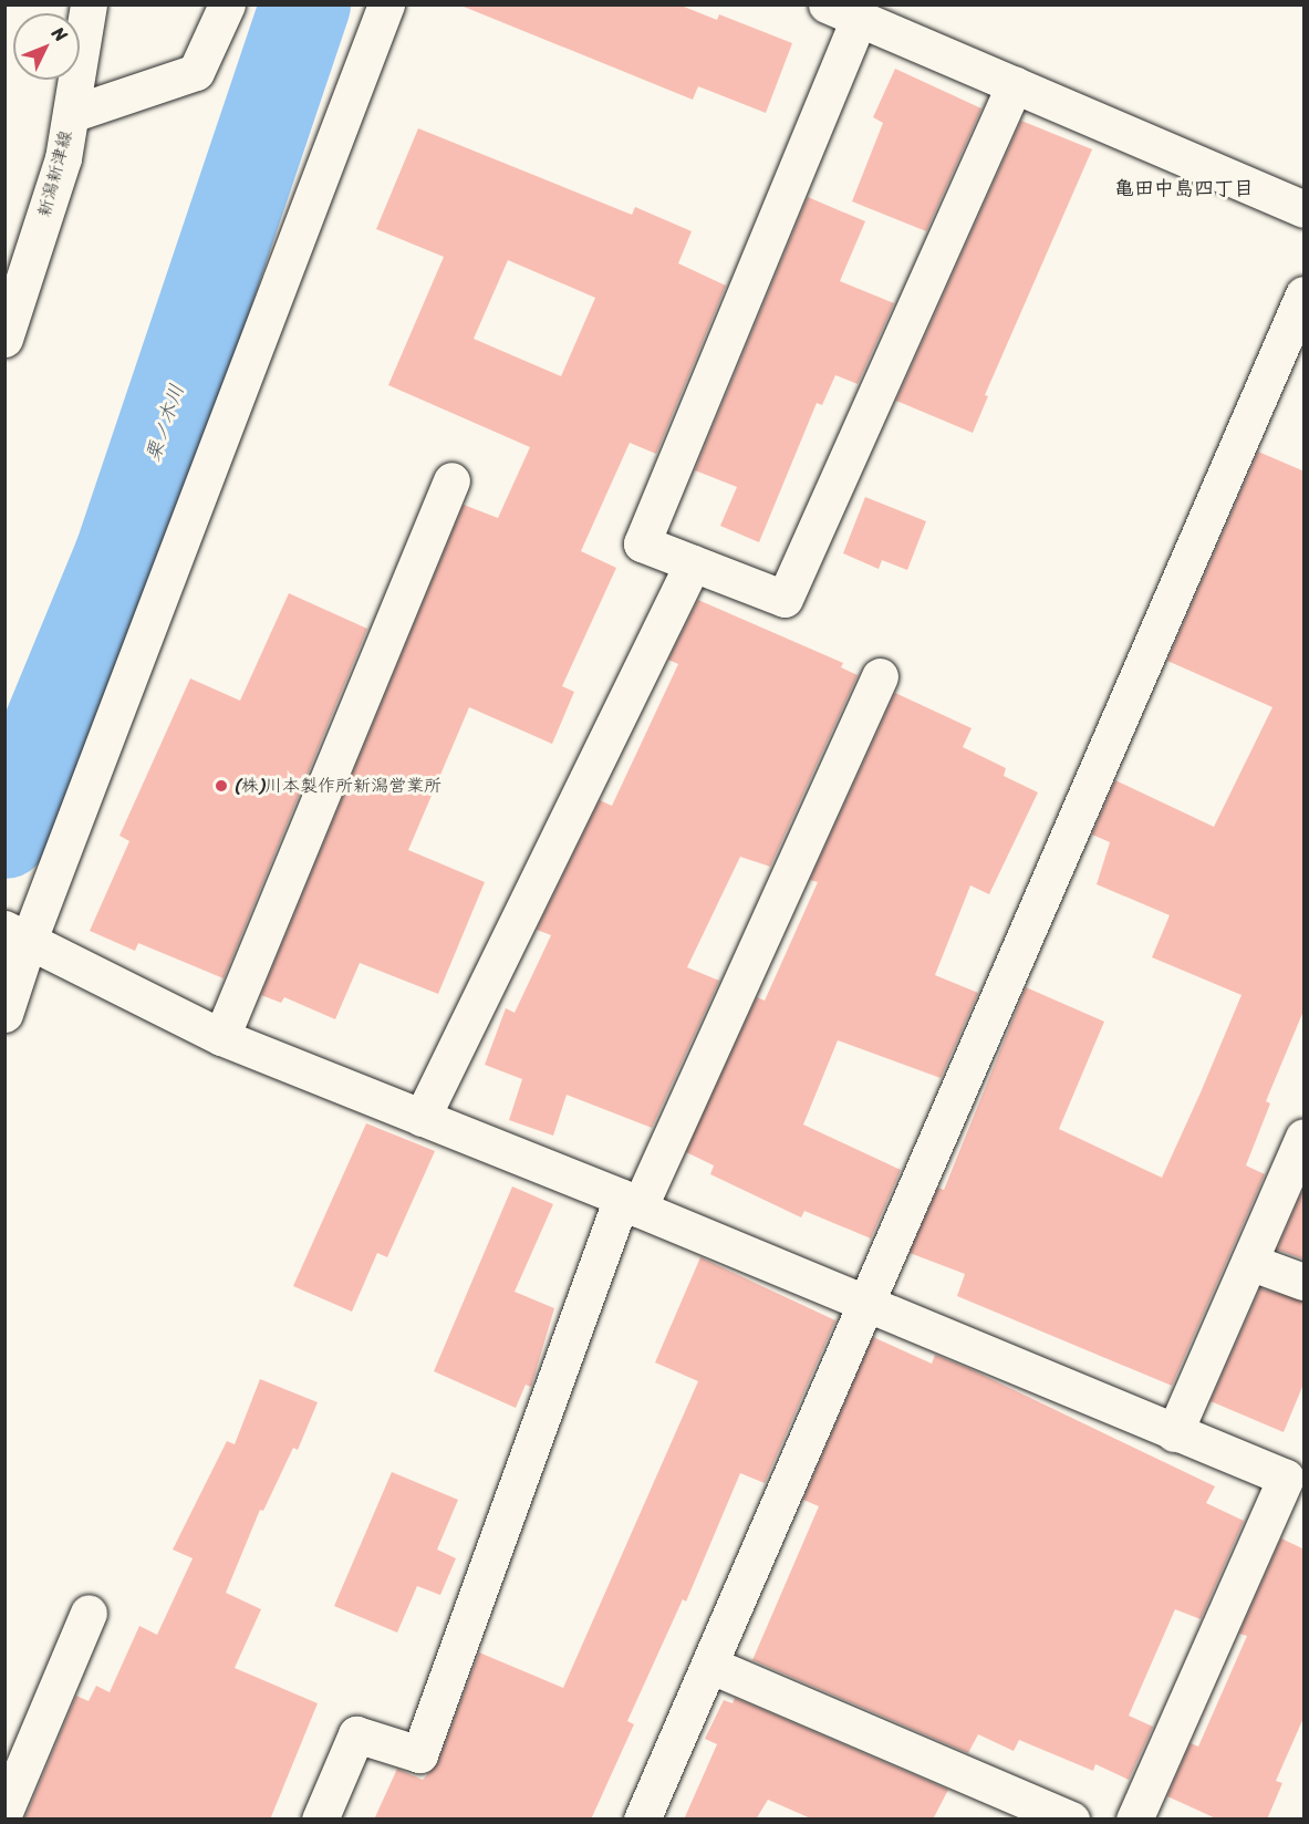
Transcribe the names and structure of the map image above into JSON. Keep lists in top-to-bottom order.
{
  "streets": {
    "street": ["新潟新津線"]
  },
  "districts": ["亀田中島四丁目"],
  "water": ["栗ノ木川"],
  "places": ["(株)川本製作所新潟営業所"],
  "north": "top right"
}
